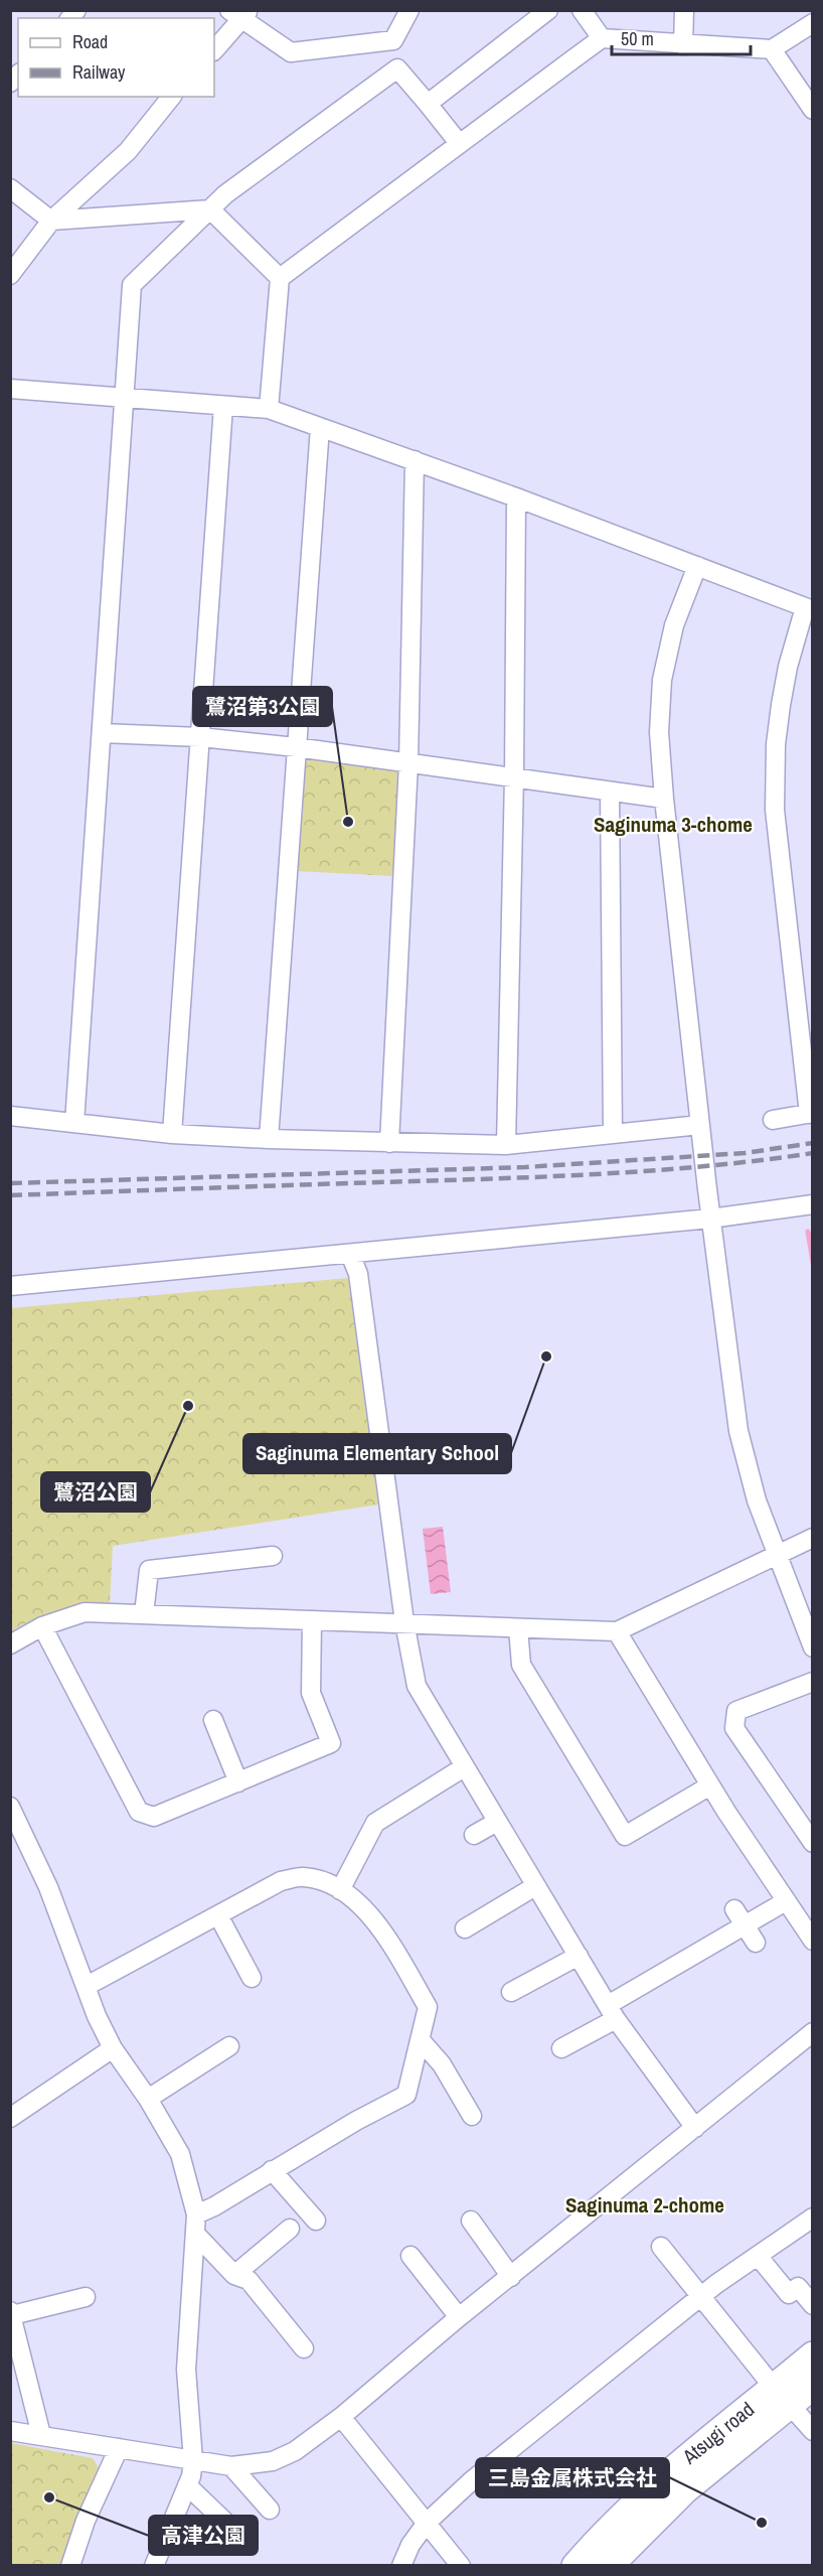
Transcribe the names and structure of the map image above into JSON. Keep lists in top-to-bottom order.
{
  "streets": {
    "highway": ["Atsugi road"]
  },
  "districts": ["Saginuma 3-chome", "Saginuma 2-chome"],
  "places": [
    "鷺沼第3公園",
    "Saginuma Elementary School",
    "鷺沼公園",
    "高津公園",
    "三島金属株式会社"
  ],
  "legend": ["Road", "Railway"],
  "scale_bar": "50 m"
}
